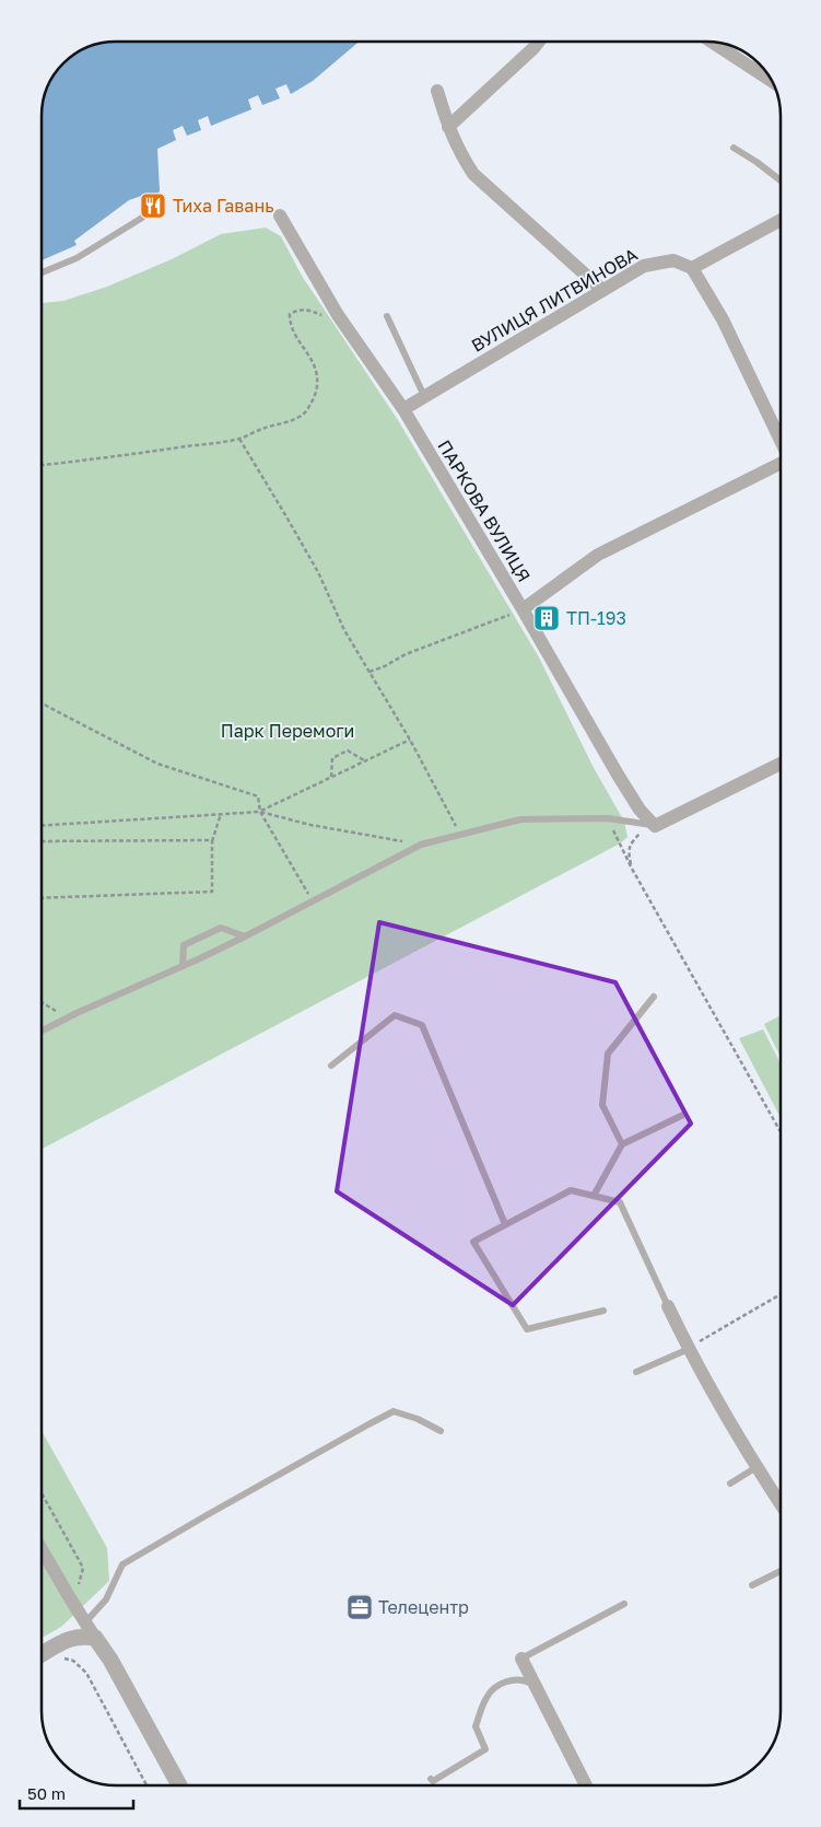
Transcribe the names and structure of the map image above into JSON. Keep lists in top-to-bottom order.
{
  "streets": {
    "street": ["ВУЛИЦЯ ЛИТВИНОВА", "ПАРКОВА ВУЛИЦЯ"]
  },
  "crossings": [
    ["ВУЛИЦЯ ЛИТВИНОВА", "ПАРКОВА ВУЛИЦЯ"]
  ],
  "parks": ["Парк Перемоги"],
  "places": {
    "restaurant": ["Тиха Гавань"],
    "building": ["ТП-193"],
    "office": ["Телецентр"]
  },
  "scale_bar": "50 m"
}
